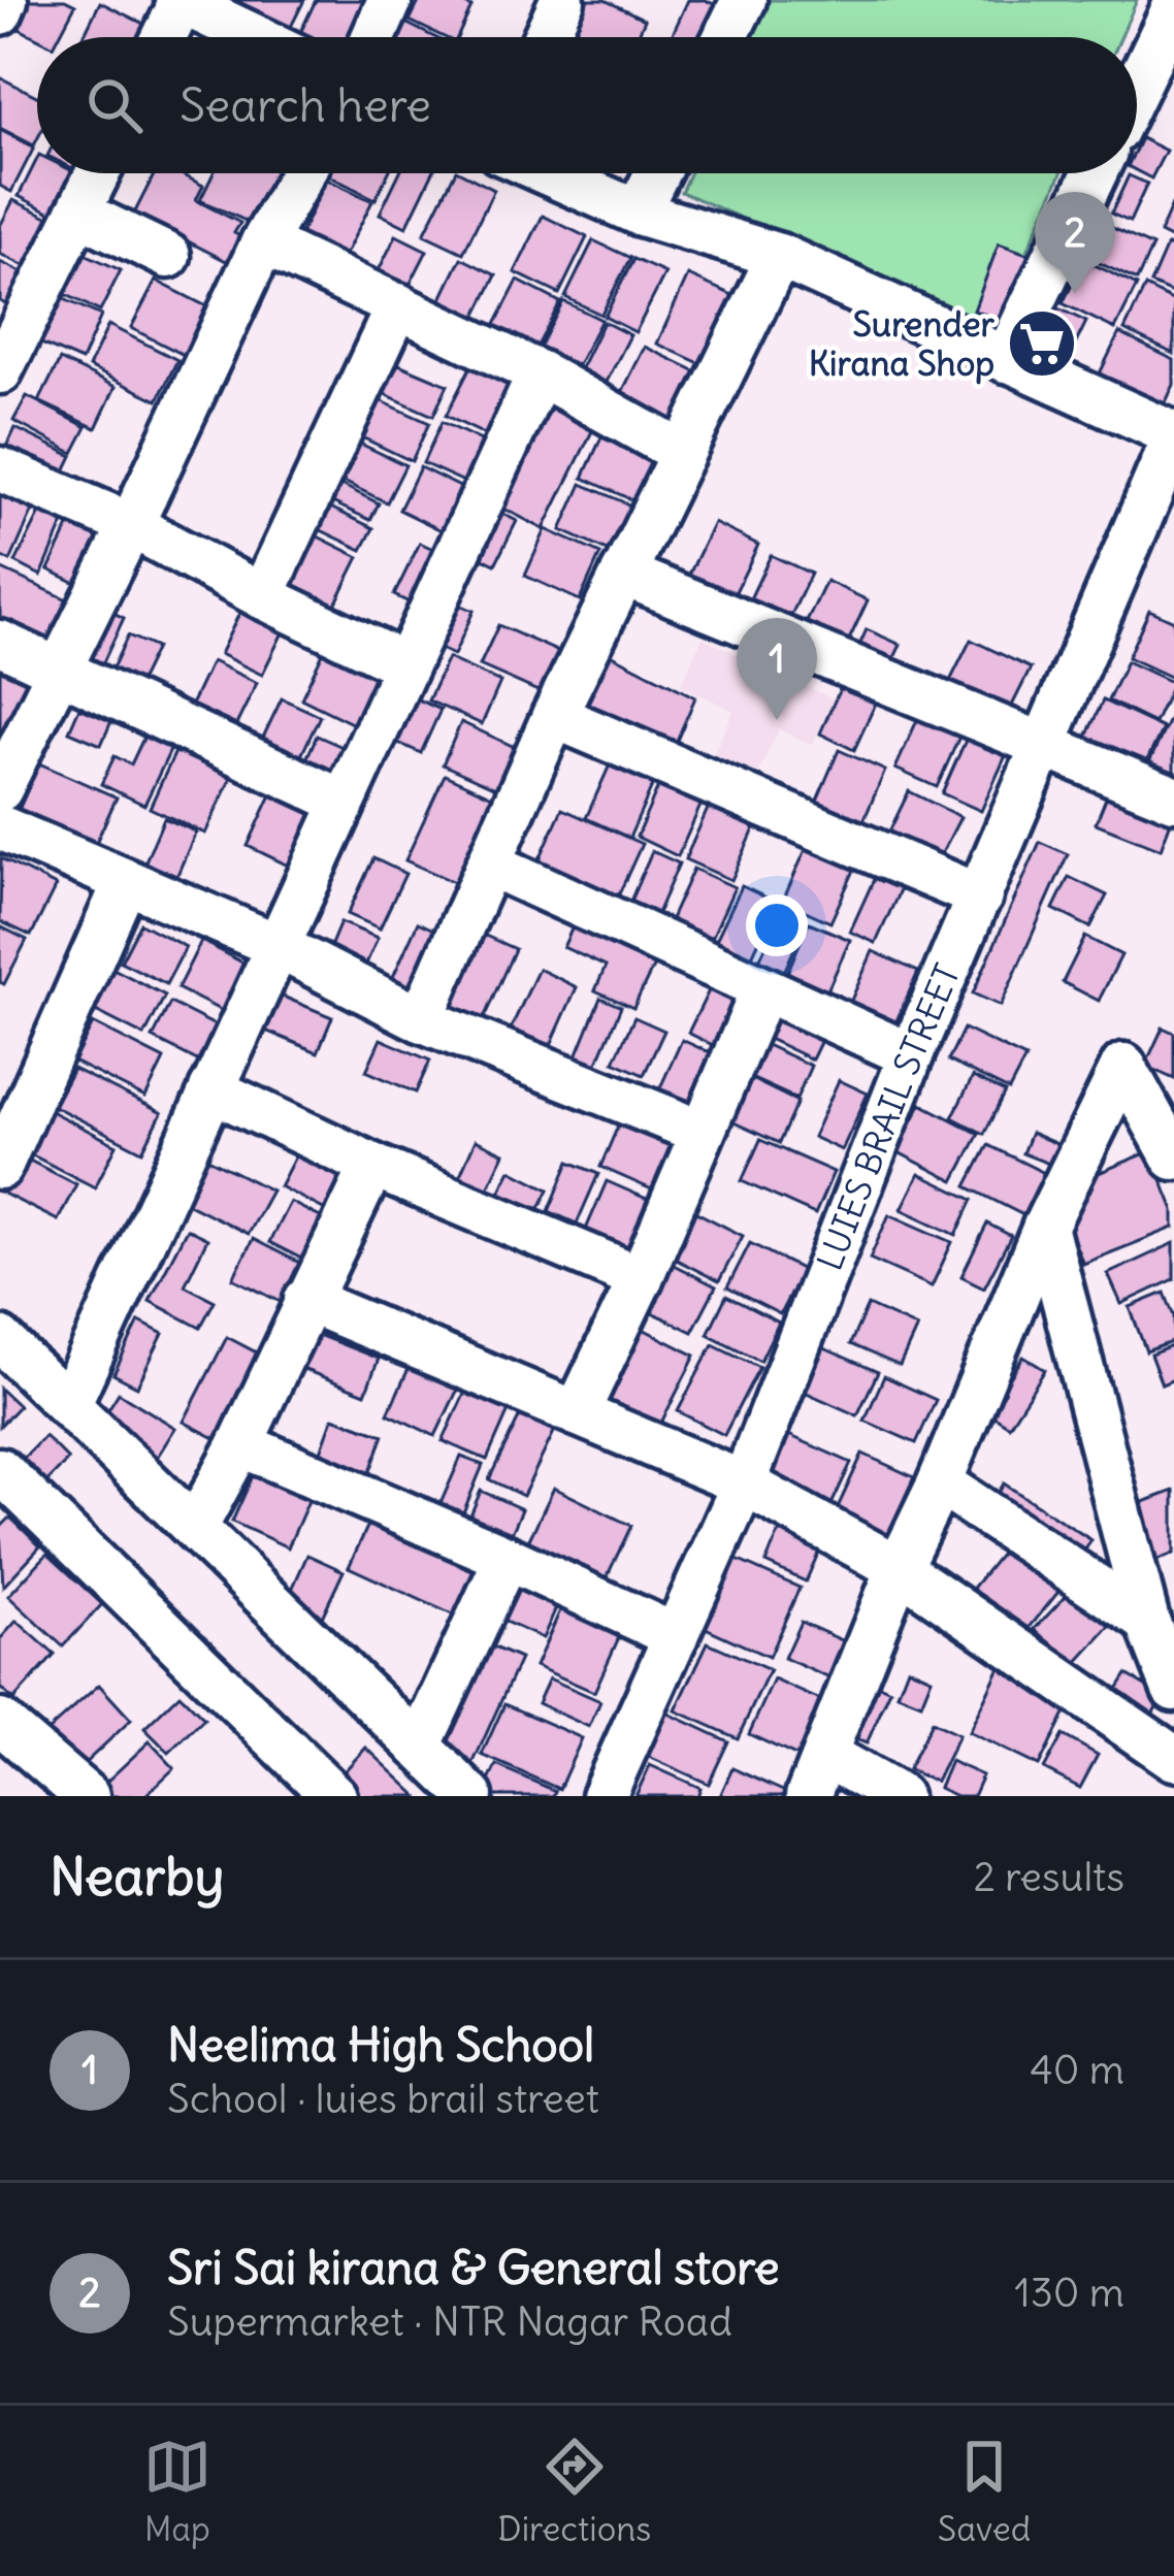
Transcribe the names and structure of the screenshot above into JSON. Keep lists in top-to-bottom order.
{
  "streets": {
    "street": ["LUIES BRAIL STREET"]
  },
  "places": {
    "supermarket": ["Surender Kirana Shop"]
  },
  "page": {
    "search": "Search here",
    "pins": ["2", "1"],
    "heading": ["Nearby", "2 results"],
    "list": [
      {
        "mark": "1",
        "name": "Neelima High School",
        "note": "School · luies brail street",
        "value": "40 m"
      },
      {
        "mark": "2",
        "name": "Sri Sai kirana & General store",
        "note": "Supermarket · NTR Nagar Road",
        "value": "130 m"
      }
    ],
    "nav": ["Map", "Directions", "Saved"]
  }
}
